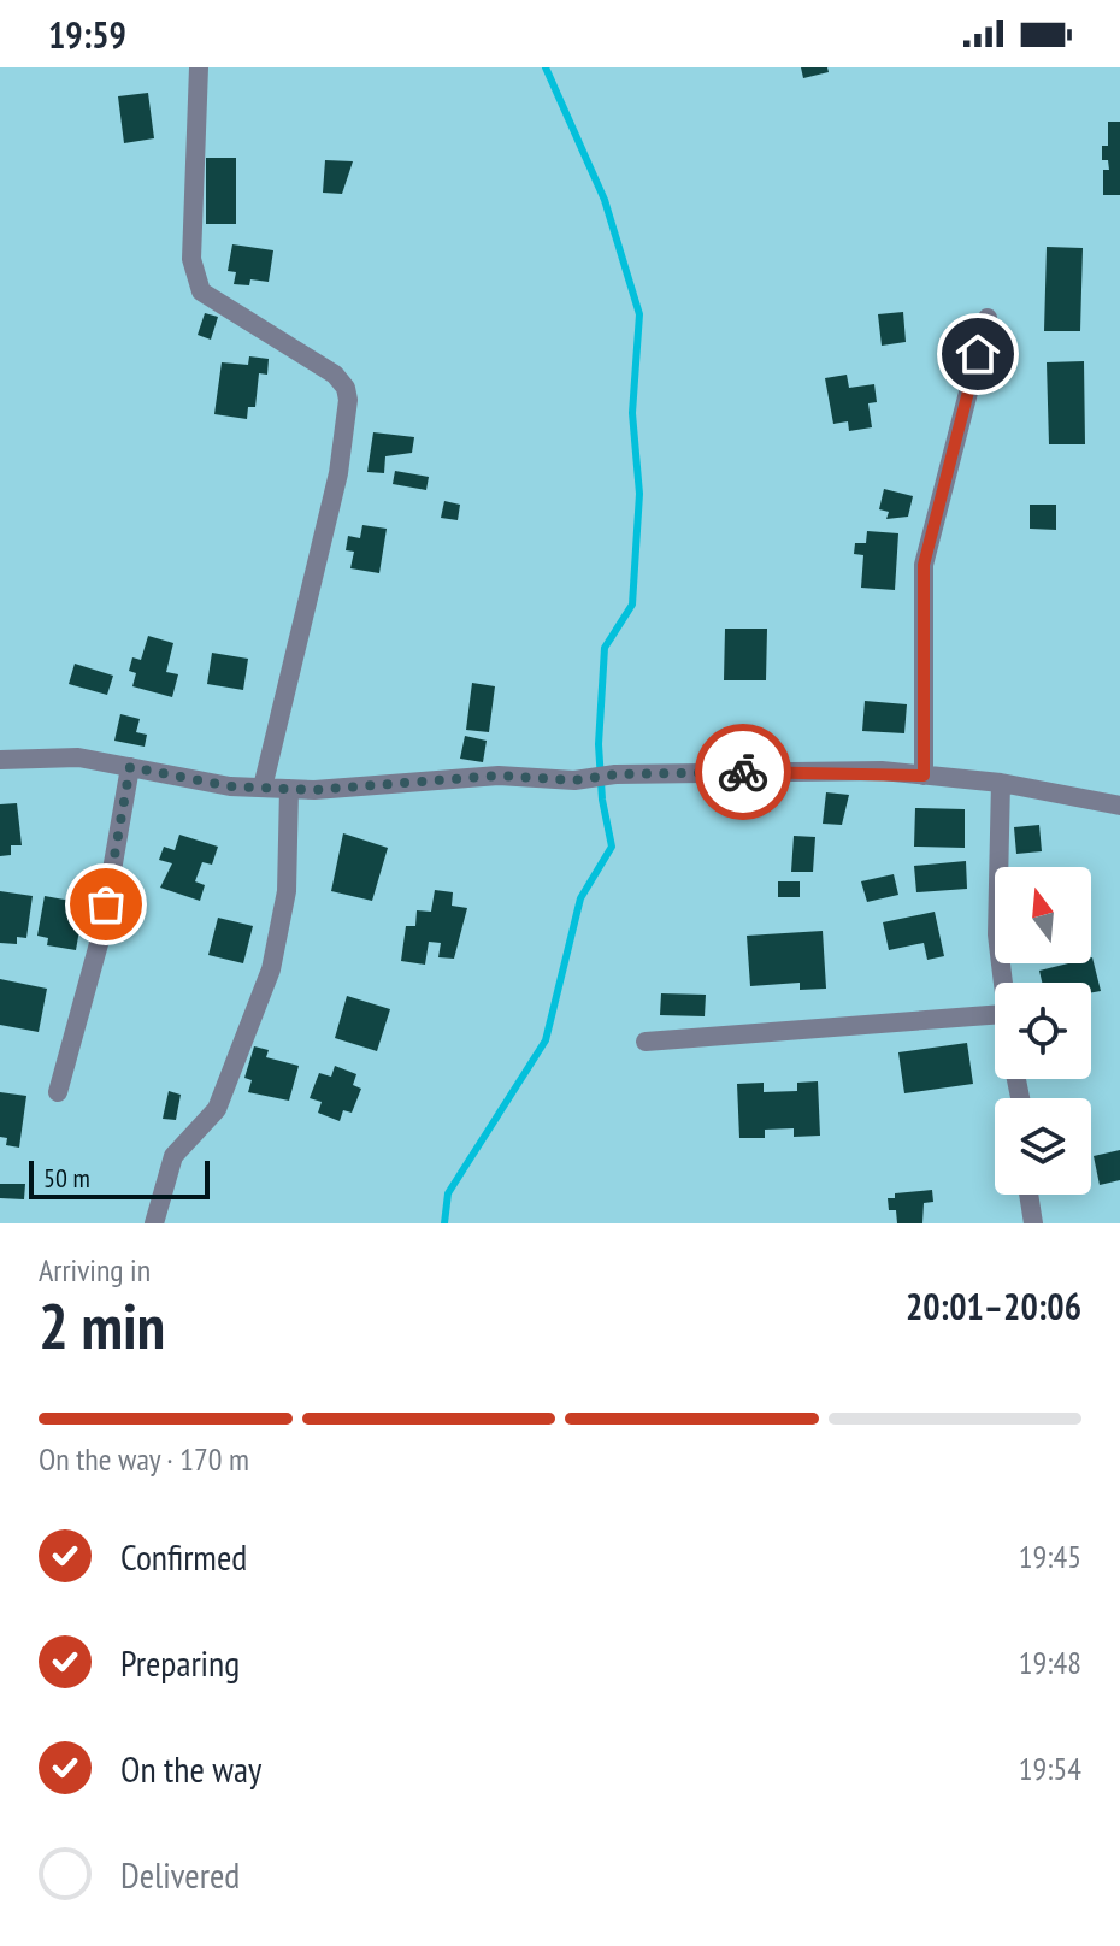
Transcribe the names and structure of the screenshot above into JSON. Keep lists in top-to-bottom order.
{
  "scale_bar": "50 m",
  "north": "top",
  "page": {
    "status": "19:59",
    "scale": "50 m",
    "heading": ["2 min", "Arriving in", "20:01–20:06"],
    "bar": "On the way · 170 m",
    "list": [
      ["Confirmed", "19:45"],
      ["Preparing", "19:48"],
      ["On the way", "19:54"],
      "Delivered"
    ]
  }
}
